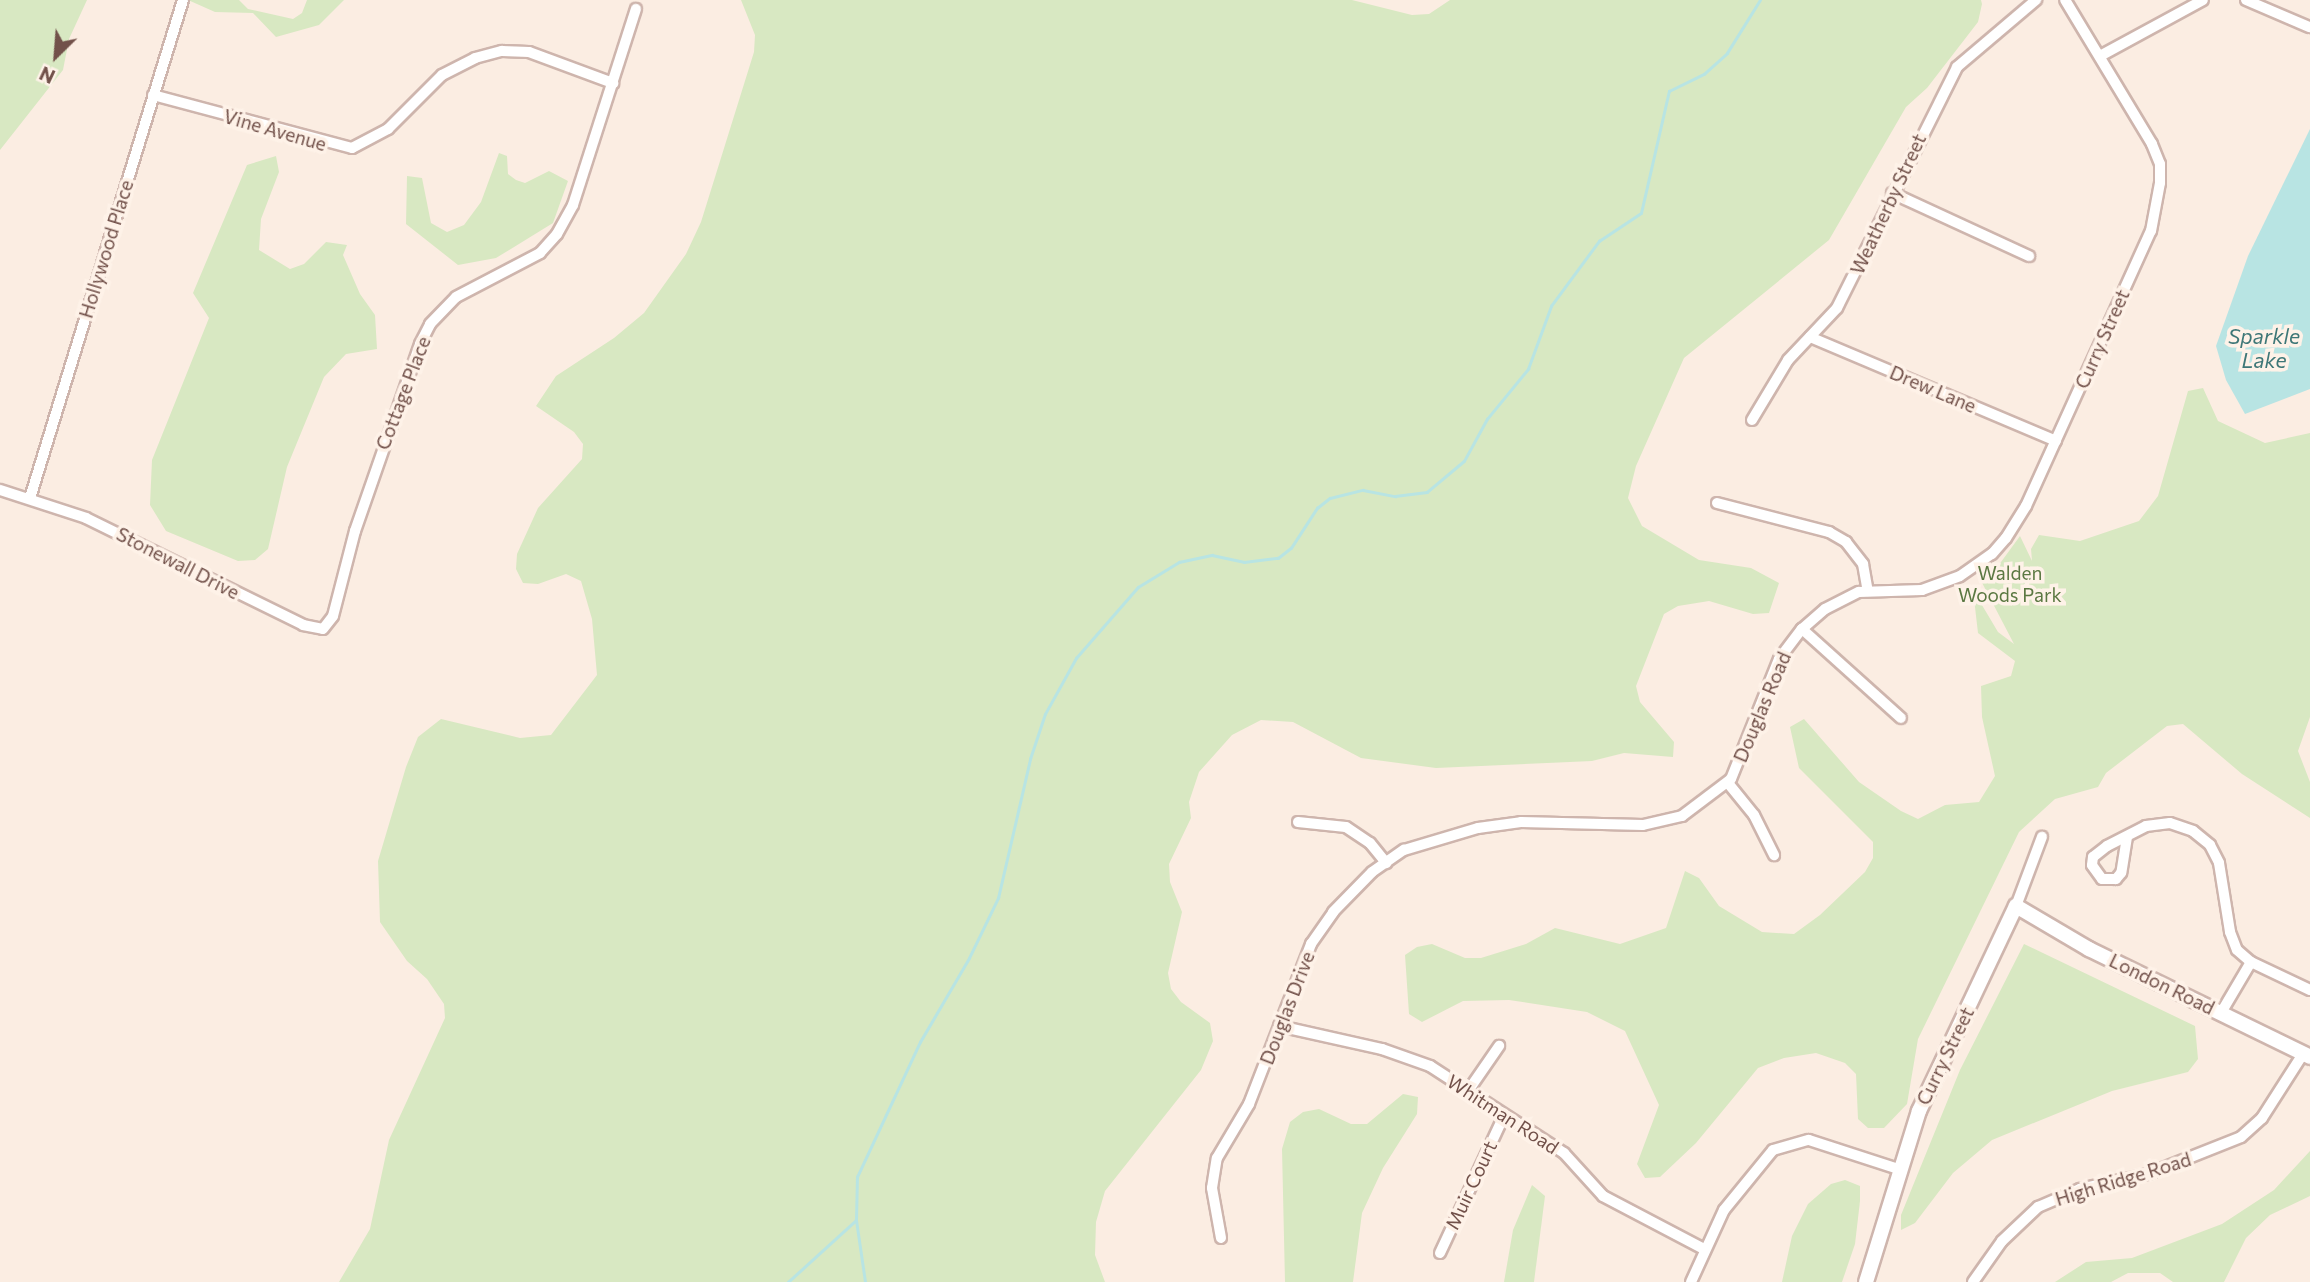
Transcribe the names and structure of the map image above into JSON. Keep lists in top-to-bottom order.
{
  "streets": {
    "street": [
      "Vine Avenue",
      "Weatherby Street",
      "Hollywood Place",
      "Curry Street",
      "Drew Lane",
      "Cottage Place",
      "Stonewall Drive",
      "Douglas Road",
      "London Road",
      "Douglas Drive",
      "Whitman Road",
      "High Ridge Road",
      "Muir Court"
    ]
  },
  "crossings": [
    ["Vine Avenue", "Hollywood Place"],
    ["Vine Avenue", "Cottage Place"],
    ["Weatherby Street", "Drew Lane"],
    ["Hollywood Place", "Stonewall Drive"],
    ["Curry Street", "Drew Lane"],
    ["Curry Street", "Douglas Road"],
    ["Curry Street", "London Road"],
    ["Cottage Place", "Stonewall Drive"],
    ["Douglas Road", "Douglas Drive"],
    ["London Road", "High Ridge Road"],
    ["Douglas Drive", "Whitman Road"],
    ["Whitman Road", "Muir Court"]
  ],
  "water": ["Sparkle Lake"],
  "parks": ["Walden Woods Park"],
  "north": "bottom left"
}
